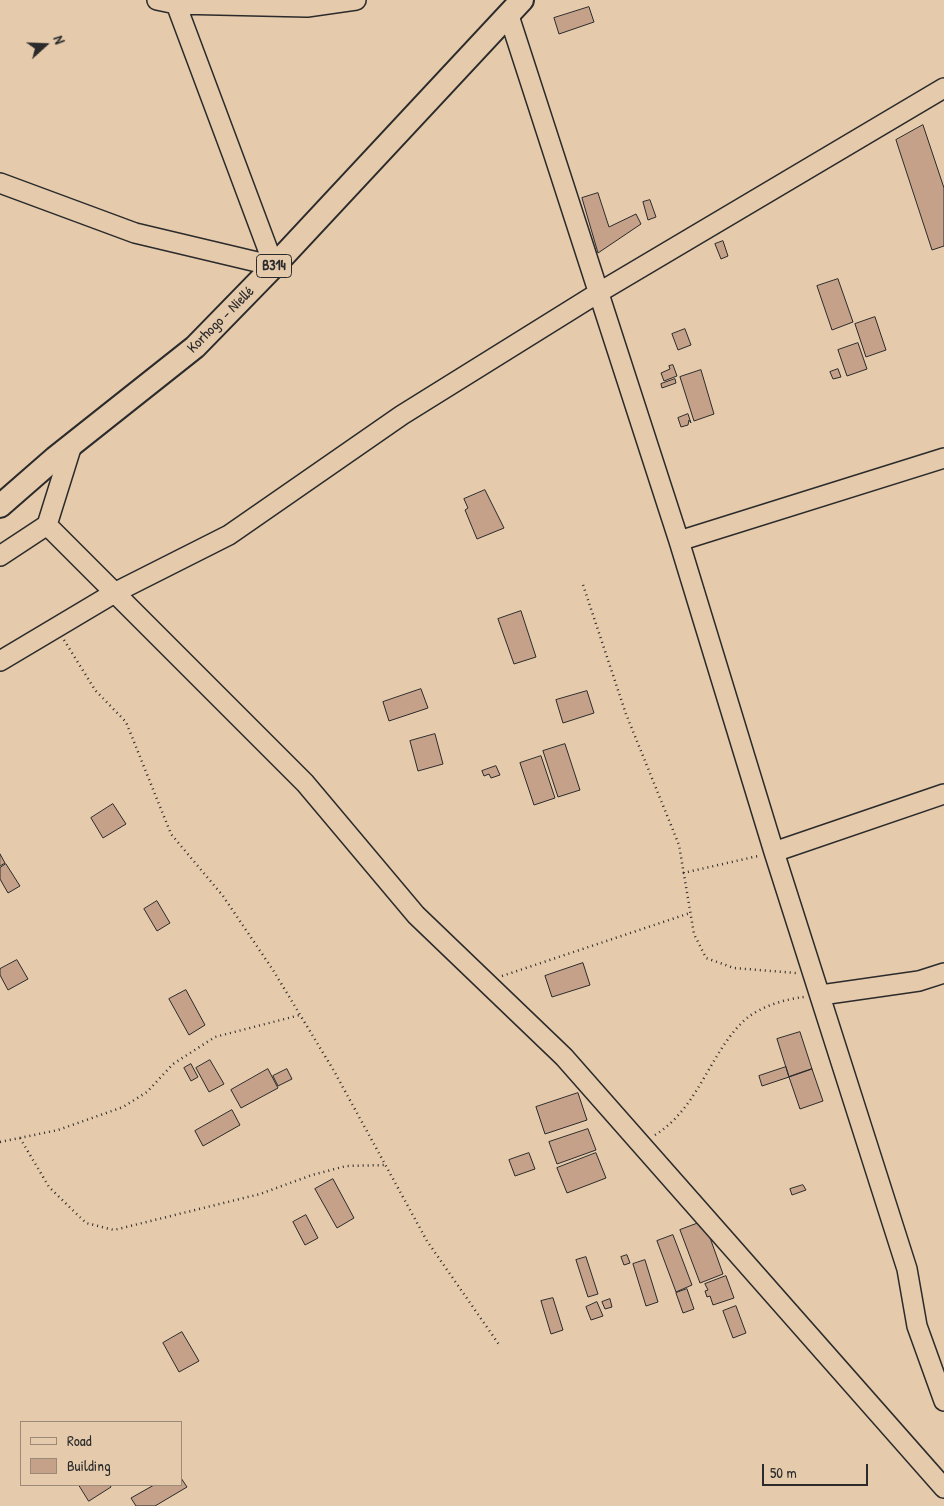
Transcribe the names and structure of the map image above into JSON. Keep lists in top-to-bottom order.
{
  "streets": {
    "main road": ["B314", "Korhogo - Niellé"]
  },
  "legend": ["Road", "Building"],
  "scale_bar": "50 m",
  "north": "right"
}
